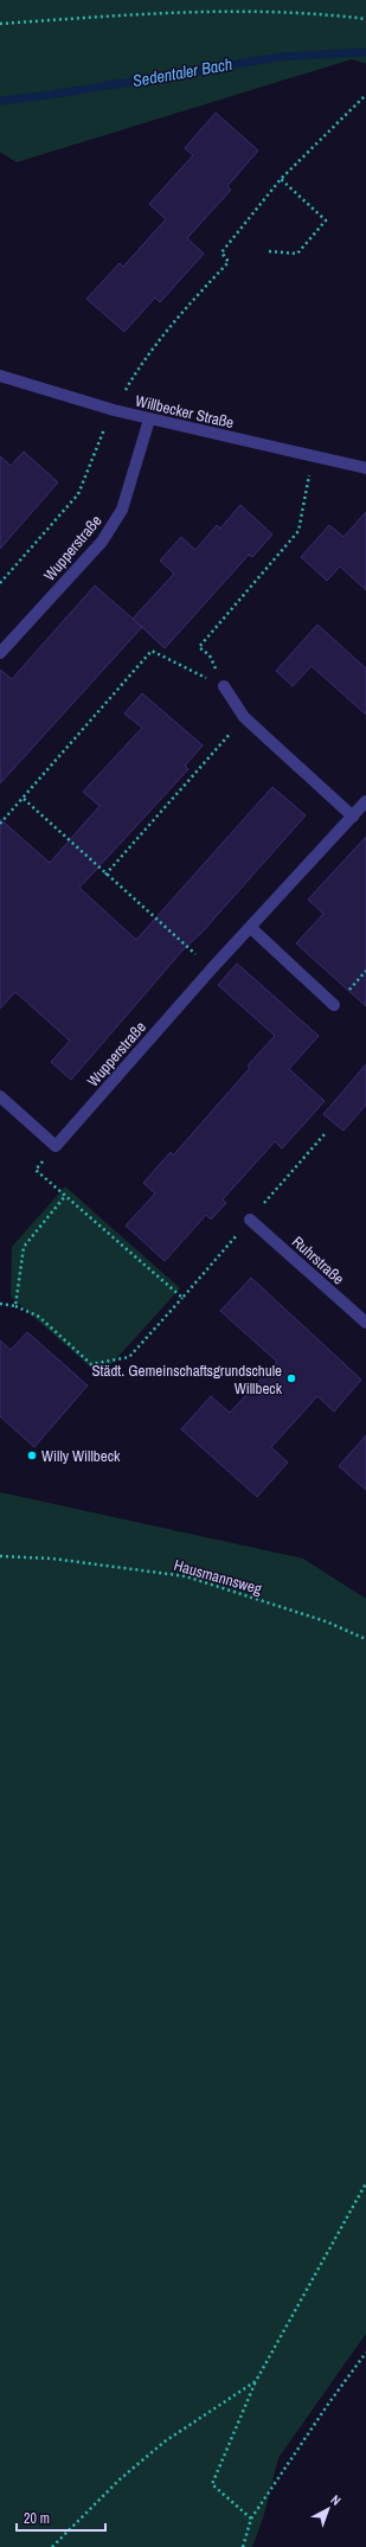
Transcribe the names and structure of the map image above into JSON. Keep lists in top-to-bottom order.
{
  "streets": {
    "street": ["Willbecker Straße", "Wupperstraße", "Ruhrstraße"],
    "path": ["Hausmannsweg"]
  },
  "crossings": [
    ["Willbecker Straße", "Wupperstraße"]
  ],
  "water": ["Sedentaler Bach"],
  "places": ["Städt. Gemeinschaftsgrundschule Willbeck", "Willy Willbeck"],
  "scale_bar": "20 m",
  "north": "top right"
}
